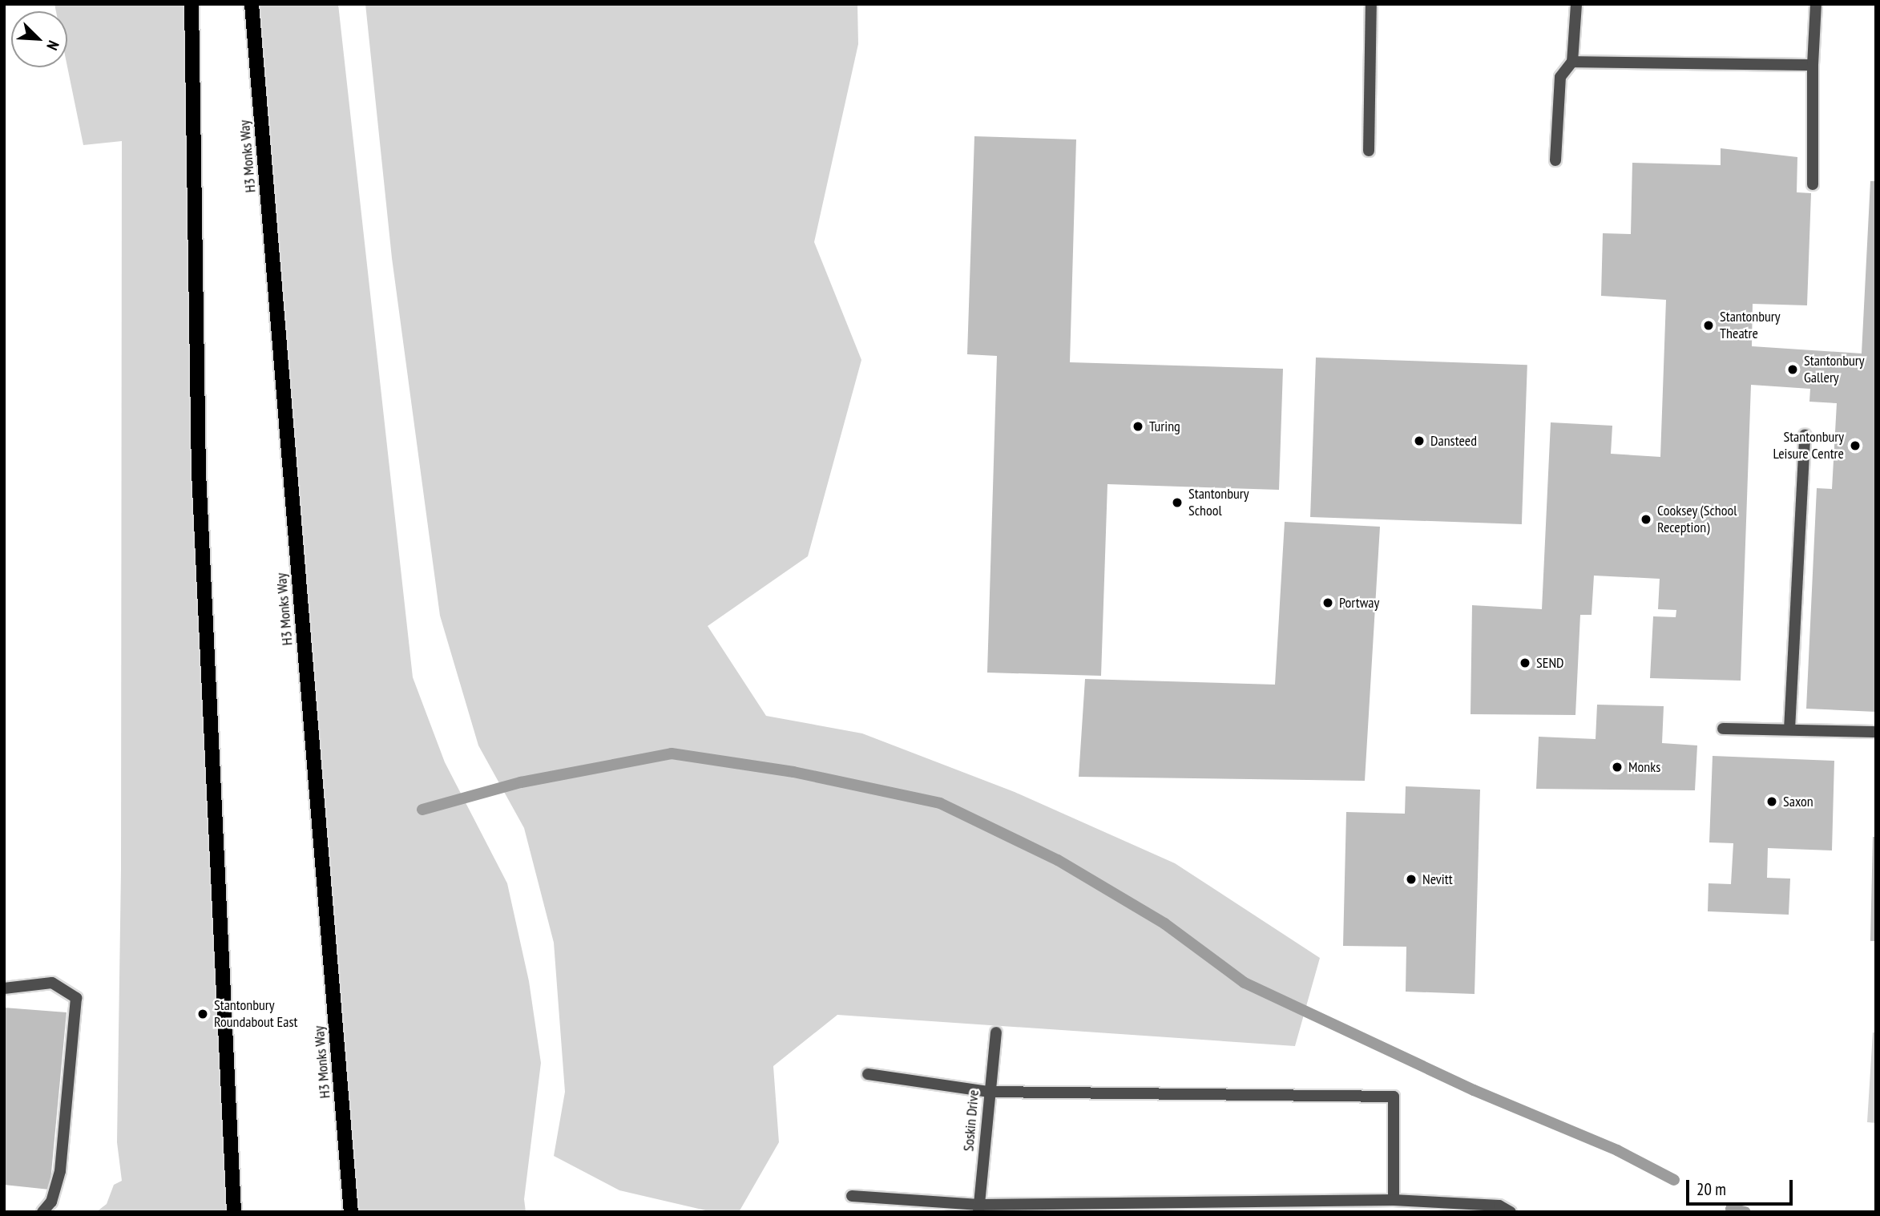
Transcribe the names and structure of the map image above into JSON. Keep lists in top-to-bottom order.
{
  "streets": {
    "main road": ["H3 Monks Way"],
    "street": ["Soskin Drive"]
  },
  "places": [
    "Stantonbury Theatre",
    "Stantonbury Gallery",
    "Turing",
    "Dansteed",
    "Stantonbury Leisure Centre",
    "Stantonbury School",
    "Cooksey (School Reception)",
    "Portway",
    "SEND",
    "Monks",
    "Saxon",
    "Nevitt",
    "Stantonbury Roundabout East"
  ],
  "scale_bar": "20 m",
  "north": "bottom right"
}
